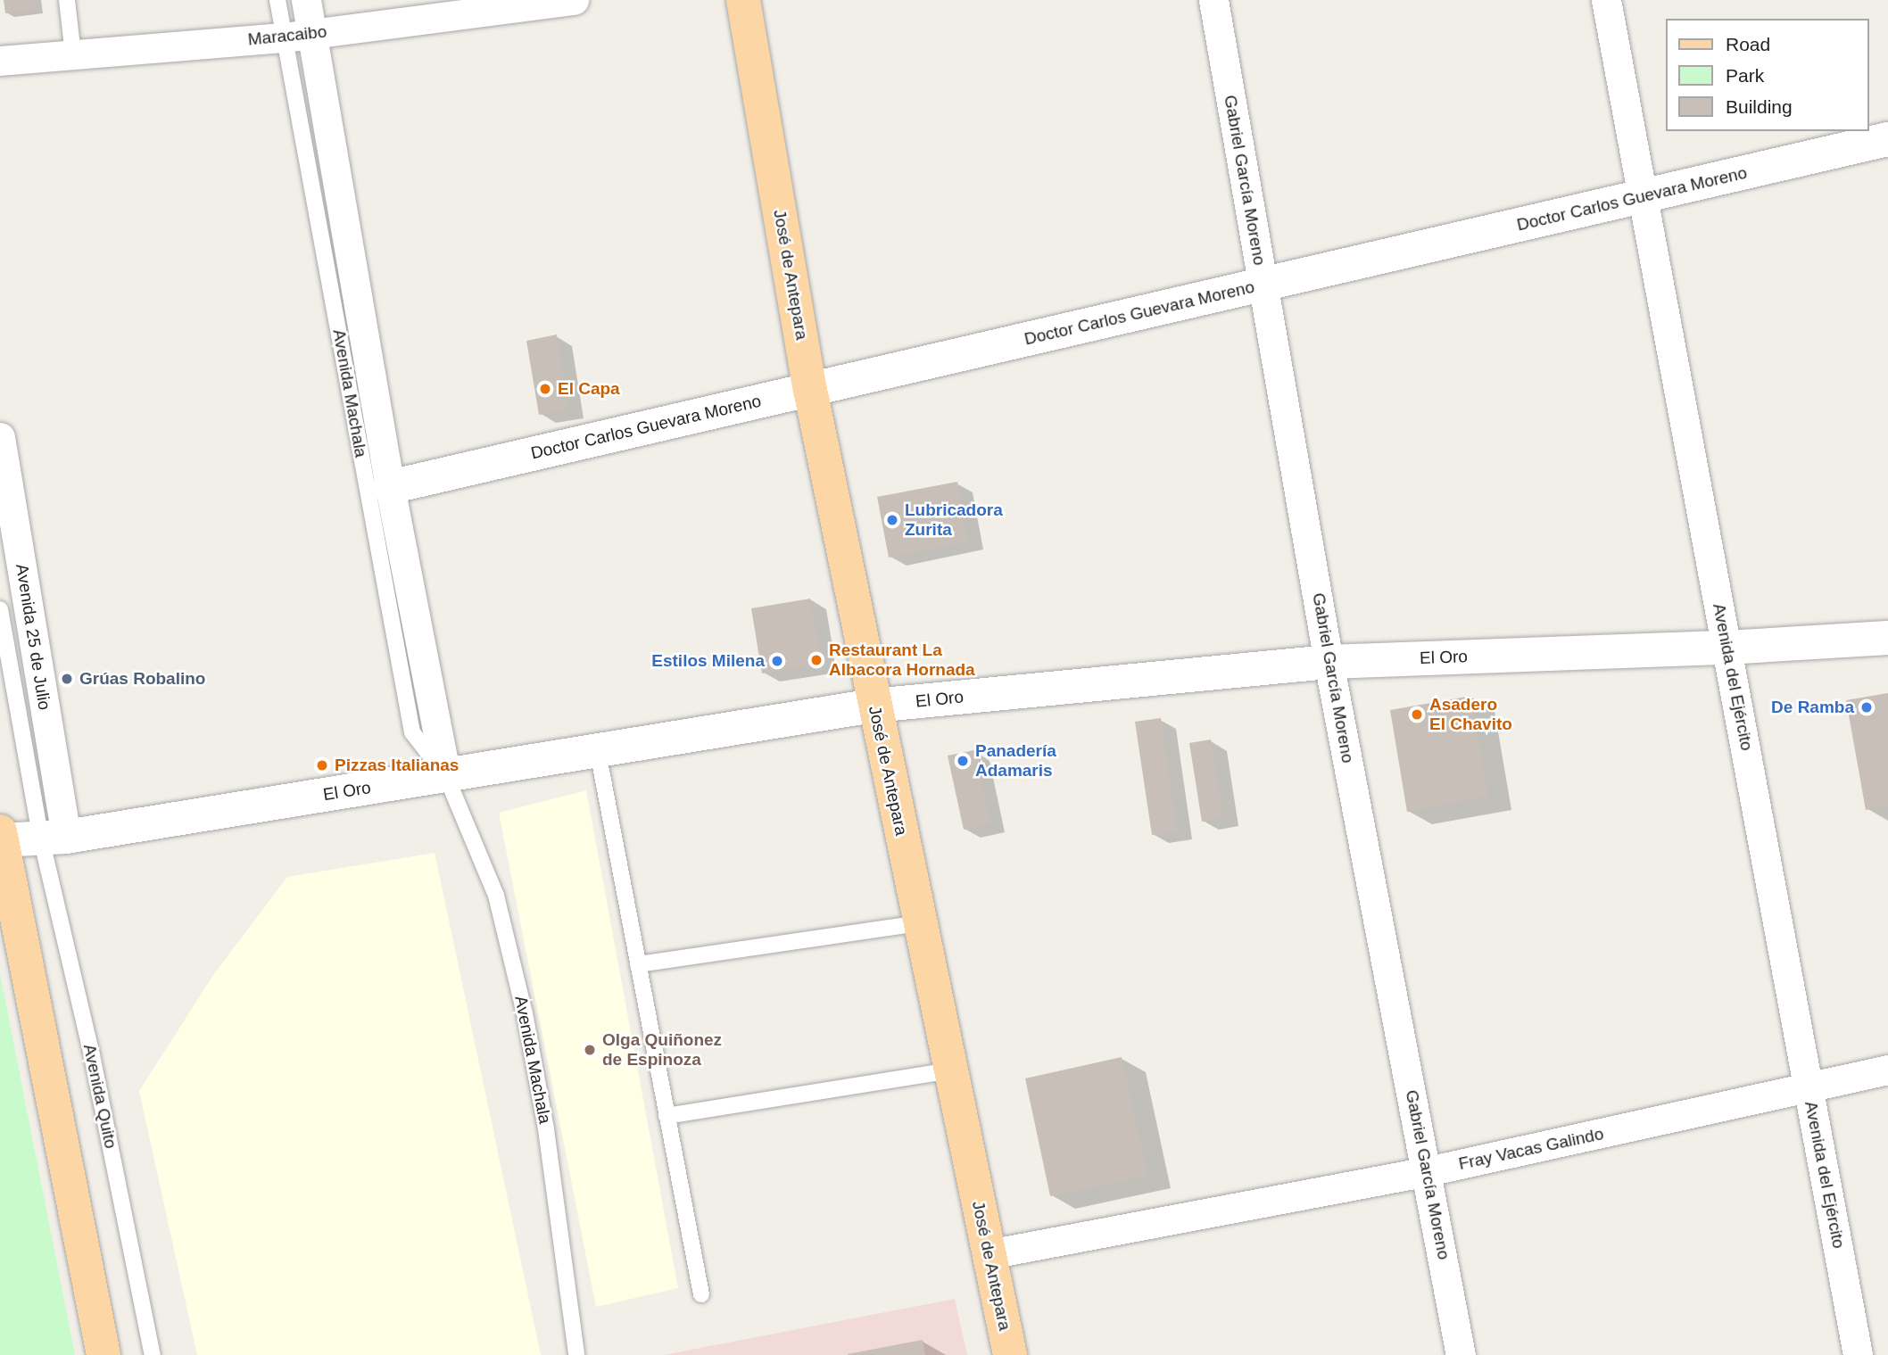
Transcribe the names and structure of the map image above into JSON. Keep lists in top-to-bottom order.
{
  "streets": {
    "main road": ["José de Antepara"],
    "street": [
      "Maracaibo",
      "Gabriel García Moreno",
      "Doctor Carlos Guevara Moreno",
      "Avenida Machala",
      "Avenida 25 de Julio",
      "El Oro",
      "Avenida del Ejército",
      "Fray Vacas Galindo"
    ],
    "lane": ["Avenida Quito"]
  },
  "crossings": [
    ["Maracaibo", "Avenida Machala"],
    ["Gabriel García Moreno", "Doctor Carlos Guevara Moreno"],
    ["Gabriel García Moreno", "El Oro"],
    ["Gabriel García Moreno", "Fray Vacas Galindo"],
    ["Doctor Carlos Guevara Moreno", "José de Antepara"],
    ["Doctor Carlos Guevara Moreno", "Avenida Machala"],
    ["Doctor Carlos Guevara Moreno", "Avenida del Ejército"],
    ["José de Antepara", "El Oro"],
    ["José de Antepara", "Fray Vacas Galindo"],
    ["Avenida Machala", "El Oro"],
    ["Avenida 25 de Julio", "El Oro"],
    ["Avenida 25 de Julio", "Avenida Quito"],
    ["El Oro", "Avenida del Ejército"],
    ["El Oro", "Avenida Quito"],
    ["Avenida del Ejército", "Fray Vacas Galindo"]
  ],
  "places": [
    "El Capa",
    "Lubricadora Zurita",
    "Restaurant La Albacora Hornada",
    "Estilos Milena",
    "Grúas Robalino",
    "De Ramba",
    "Asadero El Chavito",
    "Panadería Adamaris",
    "Pizzas Italianas",
    "Olga Quiñonez de Espinoza"
  ],
  "legend": ["Road", "Park", "Building"]
}
